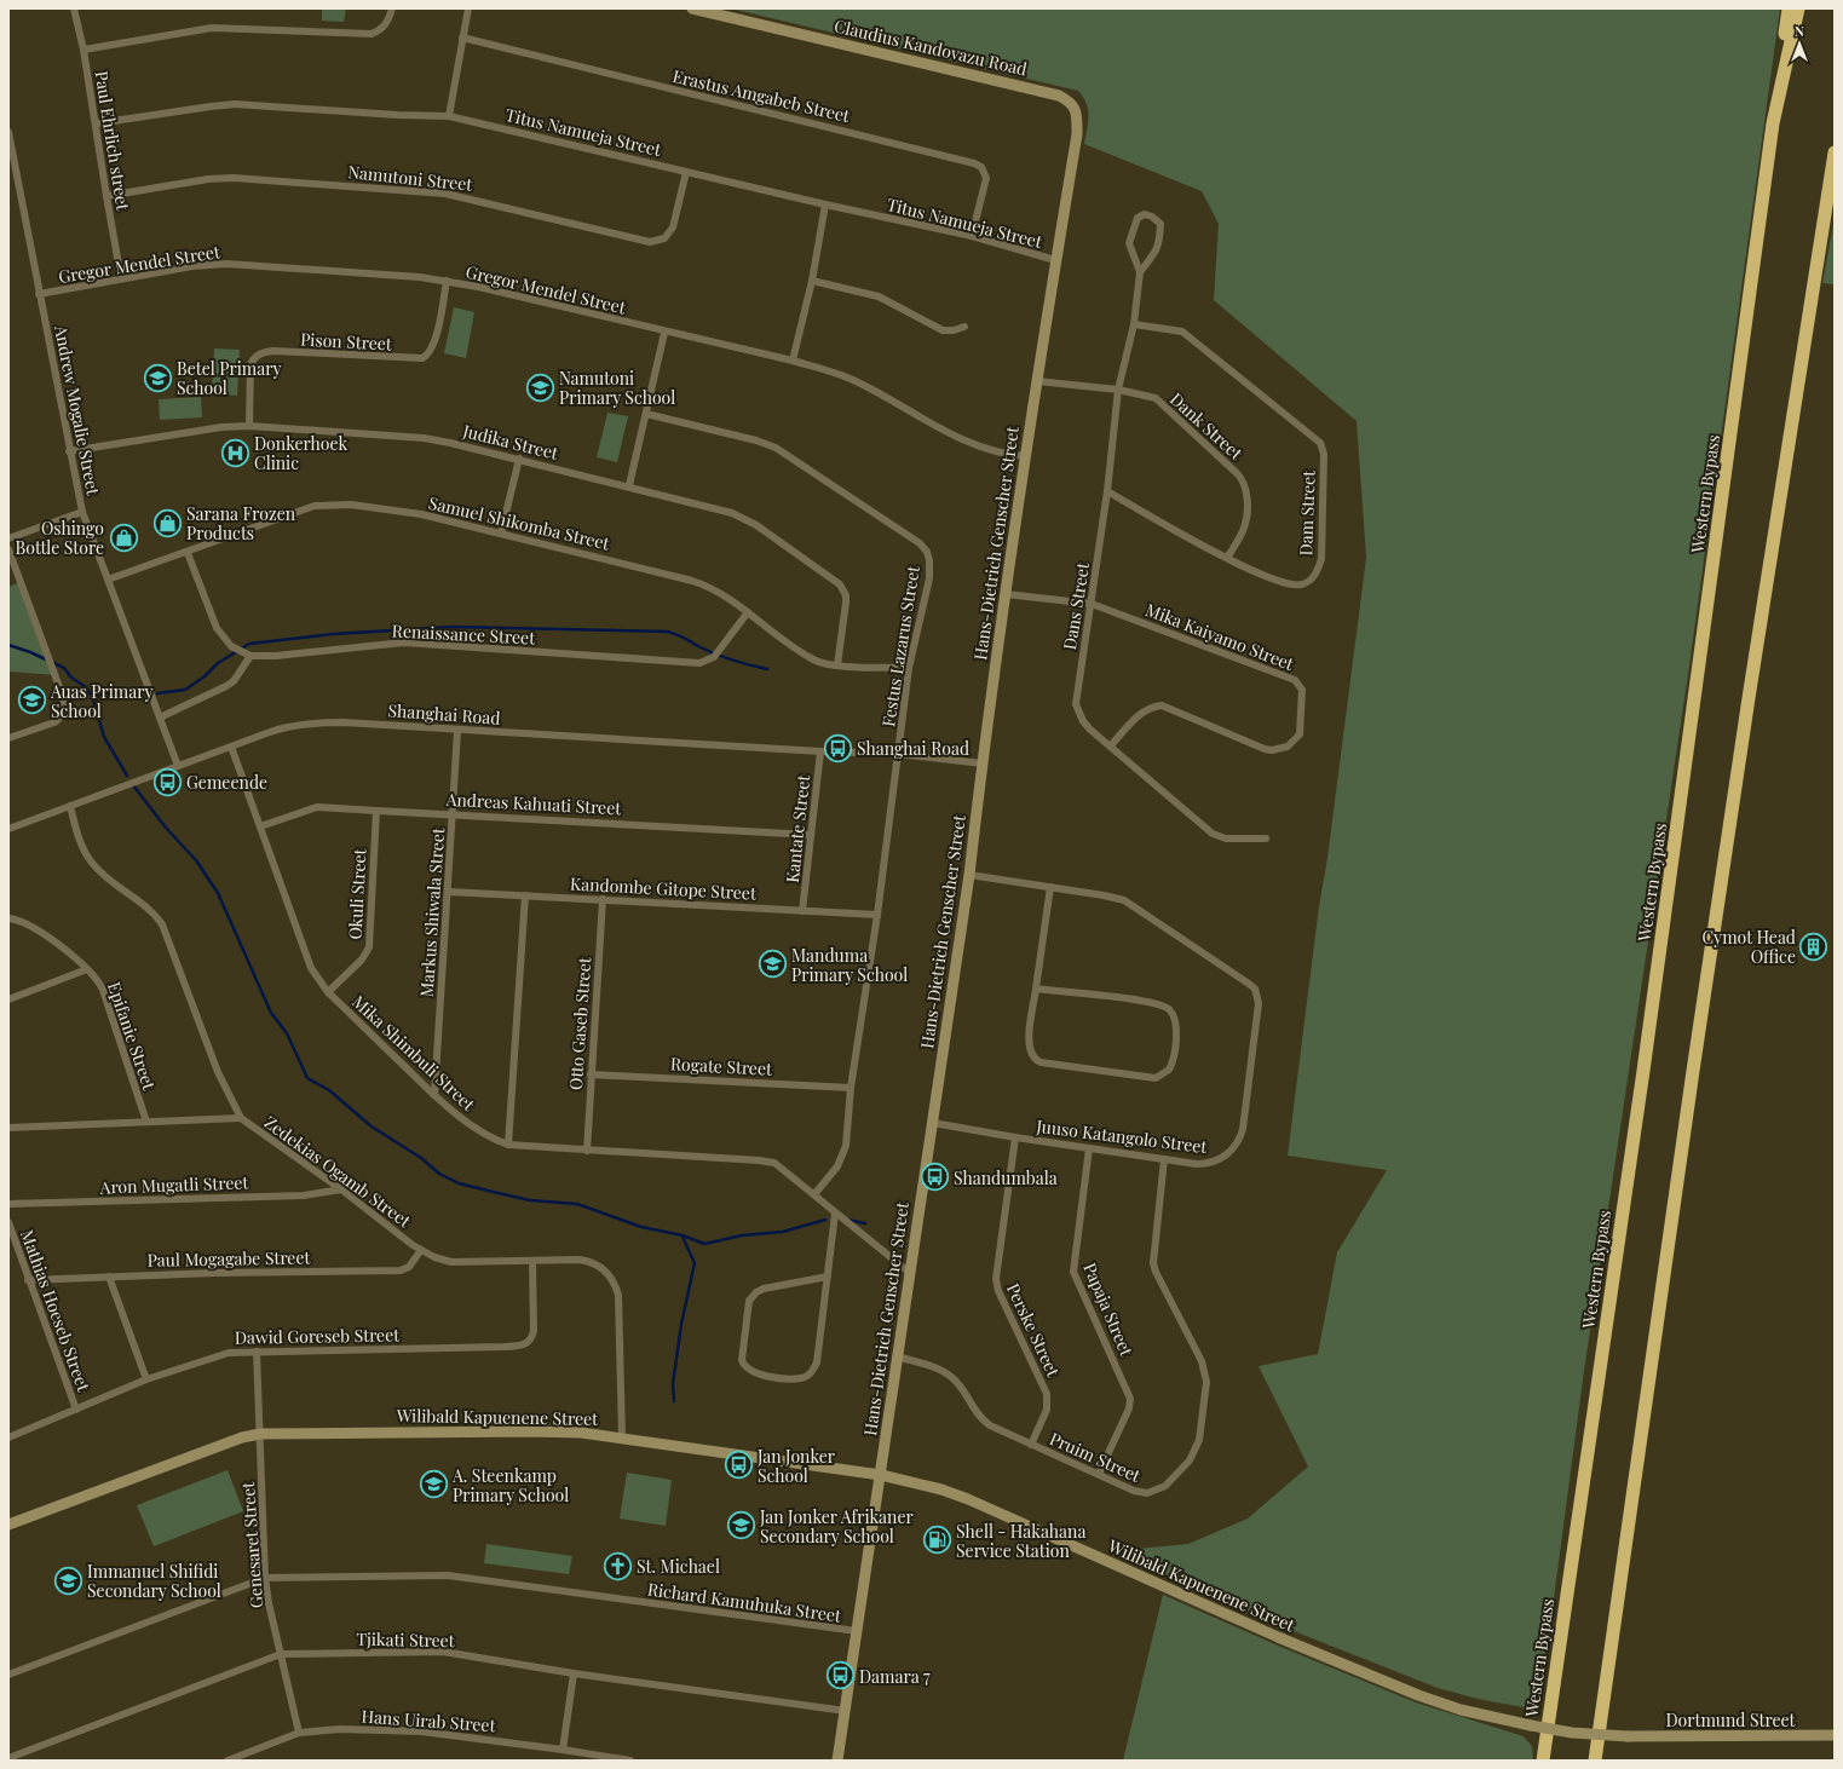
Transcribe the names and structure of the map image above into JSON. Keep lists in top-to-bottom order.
{
  "streets": {
    "highway": ["Western Bypass"],
    "street": [
      "Claudius Kandovazu Road",
      "Erastus Amgabeb Street",
      "Titus Namueja Street",
      "Paul Ehrlich street",
      "Namutoni Street",
      "Gregor Mendel Street",
      "Pison Street",
      "Andrew Mogalie Street",
      "Dank Street",
      "Judika Street",
      "Dam Street",
      "Samuel Shikomba Street",
      "Hans-Dietrich Genscher Street",
      "Dans Street",
      "Renaissance Street",
      "Mika Kaiyamo Street",
      "Festus Lazarus Street",
      "Shanghai Road",
      "Andreas Kahuati Street",
      "Kantate Street",
      "Kandombe Gitope Street",
      "Okuli Street",
      "Markus Shiwala Street",
      "Otto Gaseb Street",
      "Epifanie Street",
      "Mika Shimbuli Street",
      "Rogate Street",
      "Juuso Katangolo Street",
      "Zedekias Ogamb Street",
      "Aron Mugatli Street",
      "Paul Mogagabe Street",
      "Papaja Street",
      "Mathias Hoeseb Street",
      "Perske Street",
      "Dawid Goreseb Street",
      "Wilibald Kapuenene Street",
      "Pruim Street",
      "Genesaret Street",
      "Richard Kamuhuka Street",
      "Tjikati Street",
      "Dortmund Street",
      "Hans Uirab Street"
    ]
  },
  "crossings": [
    ["Claudius Kandovazu Road", "Hans-Dietrich Genscher Street"],
    ["Erastus Amgabeb Street", "Titus Namueja Street"],
    ["Titus Namueja Street", "Paul Ehrlich street"],
    ["Titus Namueja Street", "Namutoni Street"],
    ["Titus Namueja Street", "Hans-Dietrich Genscher Street"],
    ["Paul Ehrlich street", "Namutoni Street"],
    ["Paul Ehrlich street", "Gregor Mendel Street"],
    ["Gregor Mendel Street", "Pison Street"],
    ["Gregor Mendel Street", "Andrew Mogalie Street"],
    ["Gregor Mendel Street", "Hans-Dietrich Genscher Street"],
    ["Pison Street", "Judika Street"],
    ["Andrew Mogalie Street", "Judika Street"],
    ["Andrew Mogalie Street", "Samuel Shikomba Street"],
    ["Andrew Mogalie Street", "Shanghai Road"],
    ["Dank Street", "Dam Street"],
    ["Dank Street", "Hans-Dietrich Genscher Street"],
    ["Dank Street", "Dans Street"],
    ["Judika Street", "Samuel Shikomba Street"],
    ["Dam Street", "Dans Street"],
    ["Samuel Shikomba Street", "Renaissance Street"],
    ["Samuel Shikomba Street", "Festus Lazarus Street"],
    ["Hans-Dietrich Genscher Street", "Mika Kaiyamo Street"],
    ["Hans-Dietrich Genscher Street", "Shanghai Road"],
    ["Hans-Dietrich Genscher Street", "Mika Shimbuli Street"],
    ["Hans-Dietrich Genscher Street", "Juuso Katangolo Street"],
    ["Hans-Dietrich Genscher Street", "Wilibald Kapuenene Street"],
    ["Hans-Dietrich Genscher Street", "Pruim Street"],
    ["Hans-Dietrich Genscher Street", "Richard Kamuhuka Street"],
    ["Hans-Dietrich Genscher Street", "Tjikati Street"],
    ["Dans Street", "Mika Kaiyamo Street"],
    ["Festus Lazarus Street", "Shanghai Road"],
    ["Festus Lazarus Street", "Kandombe Gitope Street"],
    ["Festus Lazarus Street", "Mika Shimbuli Street"],
    ["Festus Lazarus Street", "Rogate Street"],
    ["Shanghai Road", "Kantate Street"],
    ["Shanghai Road", "Markus Shiwala Street"],
    ["Shanghai Road", "Mika Shimbuli Street"],
    ["Shanghai Road", "Zedekias Ogamb Street"],
    ["Andreas Kahuati Street", "Kantate Street"],
    ["Andreas Kahuati Street", "Okuli Street"],
    ["Andreas Kahuati Street", "Markus Shiwala Street"],
    ["Andreas Kahuati Street", "Mika Shimbuli Street"],
    ["Kantate Street", "Kandombe Gitope Street"],
    ["Kandombe Gitope Street", "Markus Shiwala Street"],
    ["Kandombe Gitope Street", "Otto Gaseb Street"],
    ["Okuli Street", "Mika Shimbuli Street"],
    ["Markus Shiwala Street", "Mika Shimbuli Street"],
    ["Otto Gaseb Street", "Mika Shimbuli Street"],
    ["Otto Gaseb Street", "Rogate Street"],
    ["Juuso Katangolo Street", "Papaja Street"],
    ["Juuso Katangolo Street", "Perske Street"],
    ["Juuso Katangolo Street", "Pruim Street"],
    ["Zedekias Ogamb Street", "Aron Mugatli Street"],
    ["Zedekias Ogamb Street", "Paul Mogagabe Street"],
    ["Zedekias Ogamb Street", "Dawid Goreseb Street"],
    ["Zedekias Ogamb Street", "Wilibald Kapuenene Street"],
    ["Paul Mogagabe Street", "Mathias Hoeseb Street"],
    ["Papaja Street", "Pruim Street"],
    ["Mathias Hoeseb Street", "Dawid Goreseb Street"],
    ["Perske Street", "Pruim Street"],
    ["Dawid Goreseb Street", "Genesaret Street"],
    ["Wilibald Kapuenene Street", "Genesaret Street"],
    ["Wilibald Kapuenene Street", "Dortmund Street"],
    ["Genesaret Street", "Richard Kamuhuka Street"],
    ["Genesaret Street", "Tjikati Street"],
    ["Genesaret Street", "Hans Uirab Street"]
  ],
  "places": {
    "school or university": [
      "Betel Primary School",
      "Namutoni Primary School",
      "Auas Primary School",
      "Manduma Primary School",
      "A. Steenkamp Primary School",
      "Jan Jonker Afrikaner Secondary School",
      "Immanuel Shifidi Secondary School"
    ],
    "hospital": ["Donkerhoek Clinic"],
    "shop": ["Sarana Frozen Products", "Oshingo Bottle Store"],
    "bus stop": [
      "Shanghai Road",
      "Gemeende",
      "Shandumbala",
      "Jan Jonker School",
      "Damara 7"
    ],
    "building": ["Cymot Head Office"],
    "fuel station": ["Shell - Hakahana Service Station"],
    "church": ["St. Michael"]
  },
  "north": "top"
}
